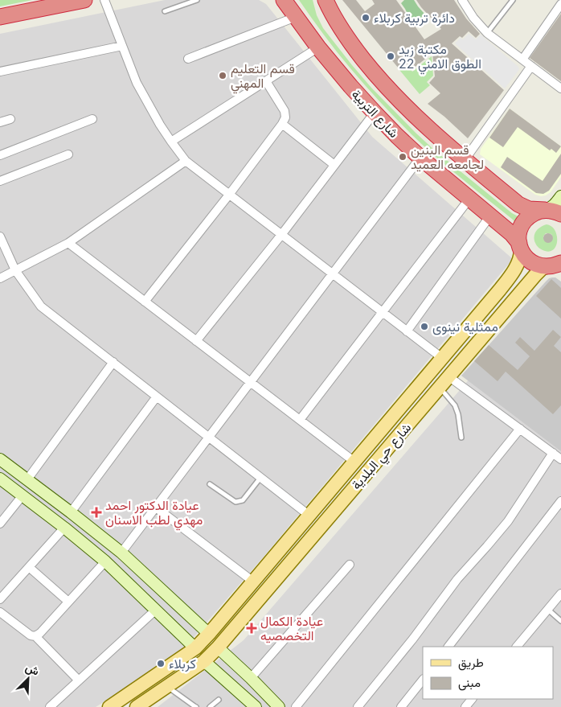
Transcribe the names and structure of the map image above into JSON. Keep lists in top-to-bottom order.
{
  "streets": {
    "highway": ["شارع التربية"],
    "main road": ["شارع حي البلدية"]
  },
  "crossings": [
    ["شارع التربية", "شارع حي البلدية"]
  ],
  "places": {
    "other": [
      "دائرة تربية كربلاء",
      "مكتبة زيد الطوق الامني 22",
      "قسم التعليم المهني",
      "قسم البنين لجامعه العميد",
      "ممثلية نينوى",
      "كربلاء"
    ],
    "health": ["عيادة الدكتور احمد مهدي لطب الاسنان", "عيادة الكمال التخصصيه"]
  },
  "legend": ["طريق", "مبنى"],
  "north": "top right"
}
